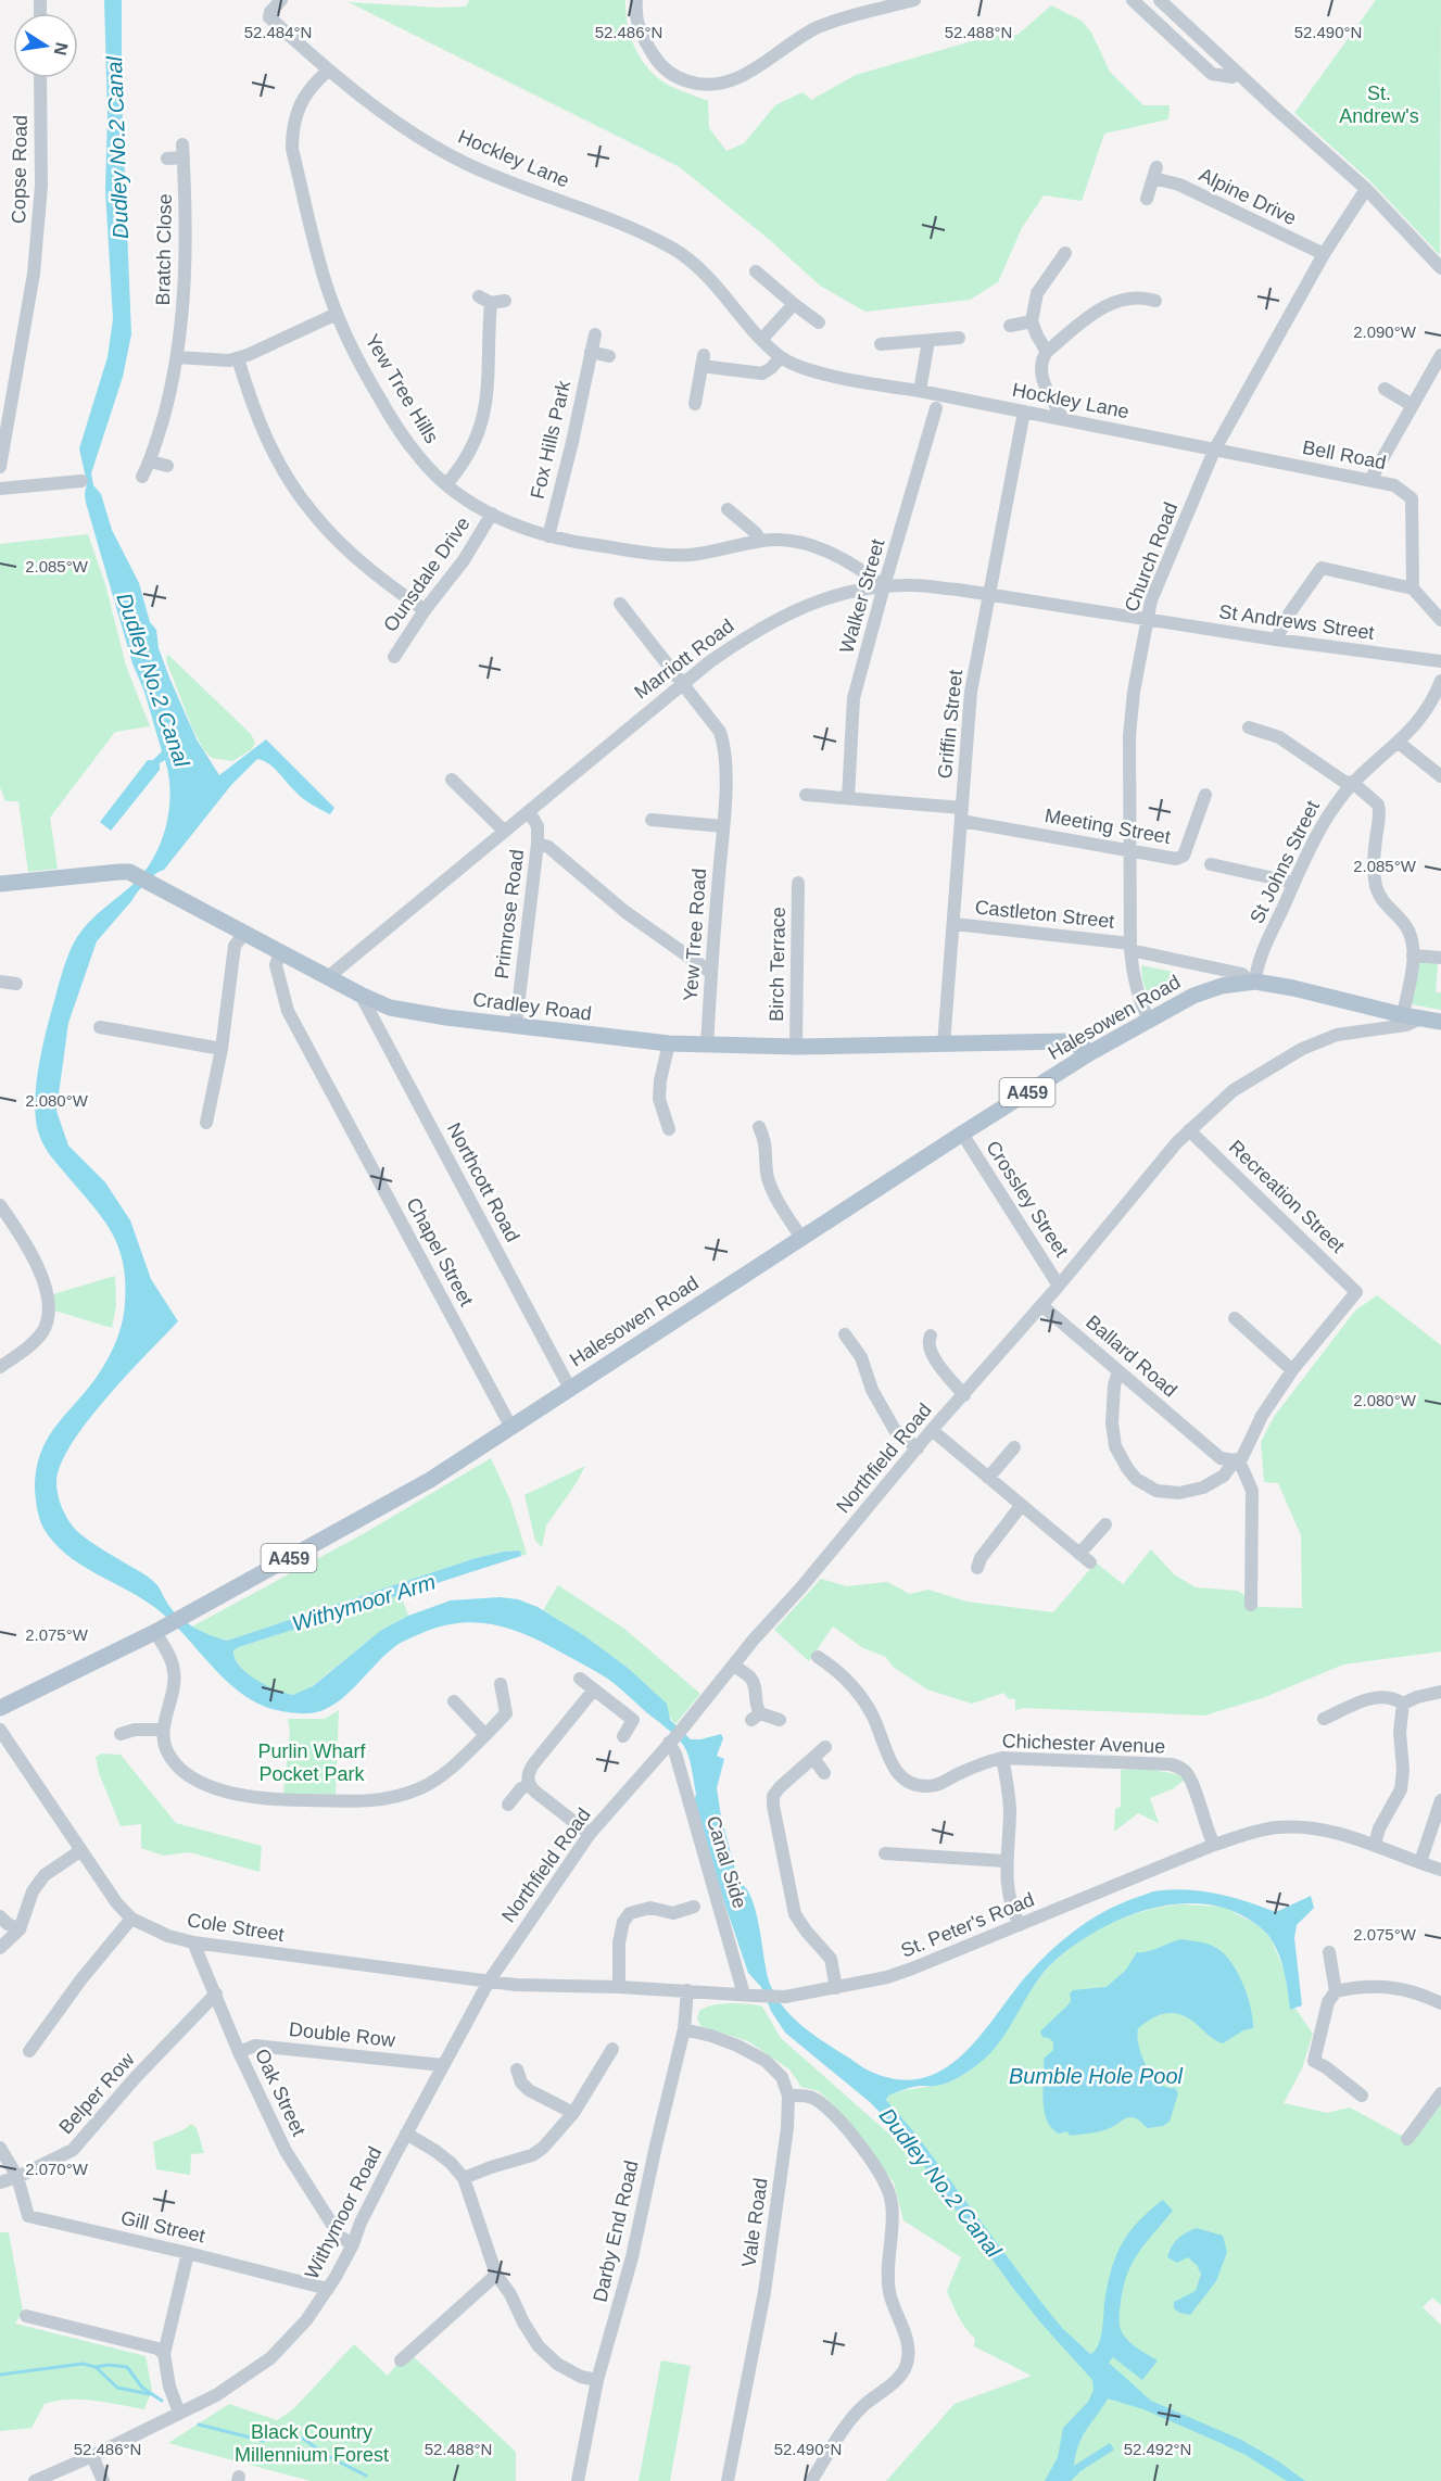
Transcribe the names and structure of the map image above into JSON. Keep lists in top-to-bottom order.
{
  "streets": {
    "main road": ["Cradley Road", "Halesowen Road", "A459"],
    "street": [
      "Hockley Lane",
      "Copse Road",
      "Alpine Drive",
      "Bratch Close",
      "Yew Tree Hills",
      "Fox Hills Park",
      "Bell Road",
      "Church Road",
      "Ounsdale Drive",
      "Walker Street",
      "St Andrews Street",
      "Marriott Road",
      "Griffin Street",
      "Meeting Street",
      "St Johns Street",
      "Primrose Road",
      "Castleton Street",
      "Yew Tree Road",
      "Birch Terrace",
      "Northcott Road",
      "Recreation Street",
      "Crossley Street",
      "Chapel Street",
      "Ballard Road",
      "Northfield Road",
      "Chichester Avenue",
      "Canal Side",
      "St. Peter's Road",
      "Cole Street",
      "Double Row",
      "Oak Street",
      "Belper Row",
      "Withymoor Road",
      "Vale Road",
      "Gill Street",
      "Darby End Road"
    ]
  },
  "crossings": [
    ["Hockley Lane", "Yew Tree Hills"],
    ["Hockley Lane", "Bell Road"],
    ["Hockley Lane", "Church Road"],
    ["Hockley Lane", "Griffin Street"],
    ["Alpine Drive", "Church Road"],
    ["Yew Tree Hills", "Fox Hills Park"],
    ["Yew Tree Hills", "Ounsdale Drive"],
    ["Yew Tree Hills", "Walker Street"],
    ["Yew Tree Hills", "Marriott Road"],
    ["Bell Road", "Church Road"],
    ["Church Road", "St Andrews Street"],
    ["Church Road", "Marriott Road"],
    ["Church Road", "Meeting Street"],
    ["Church Road", "Castleton Street"],
    ["Church Road", "Halesowen Road"],
    ["Walker Street", "Marriott Road"],
    ["Walker Street", "Meeting Street"],
    ["St Andrews Street", "Marriott Road"],
    ["Marriott Road", "Griffin Street"],
    ["Marriott Road", "Primrose Road"],
    ["Marriott Road", "Yew Tree Road"],
    ["Marriott Road", "Cradley Road"],
    ["Griffin Street", "Meeting Street"],
    ["Griffin Street", "Castleton Street"],
    ["Griffin Street", "Cradley Road"],
    ["St Johns Street", "Castleton Street"],
    ["St Johns Street", "Halesowen Road"],
    ["Primrose Road", "Cradley Road"],
    ["Castleton Street", "Halesowen Road"],
    ["Yew Tree Road", "Cradley Road"],
    ["Birch Terrace", "Cradley Road"],
    ["Cradley Road", "Halesowen Road"],
    ["Cradley Road", "Northcott Road"],
    ["Cradley Road", "Chapel Street"],
    ["Halesowen Road", "Northcott Road"],
    ["Halesowen Road", "Crossley Street"],
    ["Halesowen Road", "Chapel Street"],
    ["Halesowen Road", "Northfield Road"],
    ["Recreation Street", "Northfield Road"],
    ["Crossley Street", "Northfield Road"],
    ["Ballard Road", "Northfield Road"],
    ["Northfield Road", "Canal Side"],
    ["Northfield Road", "St. Peter's Road"],
    ["Northfield Road", "Cole Street"],
    ["Northfield Road", "Withymoor Road"],
    ["Chichester Avenue", "St. Peter's Road"],
    ["Canal Side", "St. Peter's Road"],
    ["St. Peter's Road", "Cole Street"],
    ["St. Peter's Road", "Withymoor Road"],
    ["St. Peter's Road", "Darby End Road"],
    ["Cole Street", "Oak Street"],
    ["Cole Street", "Withymoor Road"],
    ["Double Row", "Oak Street"],
    ["Double Row", "Withymoor Road"],
    ["Oak Street", "Belper Row"],
    ["Oak Street", "Withymoor Road"],
    ["Belper Row", "Gill Street"],
    ["Withymoor Road", "Gill Street"]
  ],
  "water": ["Dudley No.2 Canal", "Withymoor Arm", "Bumble Hole Pool"],
  "parks": ["St. Andrew's", "Purlin Wharf Pocket Park", "Black Country Millennium Forest"],
  "north": "right",
  "coordinates": [
    "52.484°N",
    "52.486°N",
    "52.488°N",
    "52.490°N",
    "2.090°W",
    "2.085°W",
    "2.080°W",
    "2.075°W",
    "2.070°W",
    "52.492°N"
  ]
}
